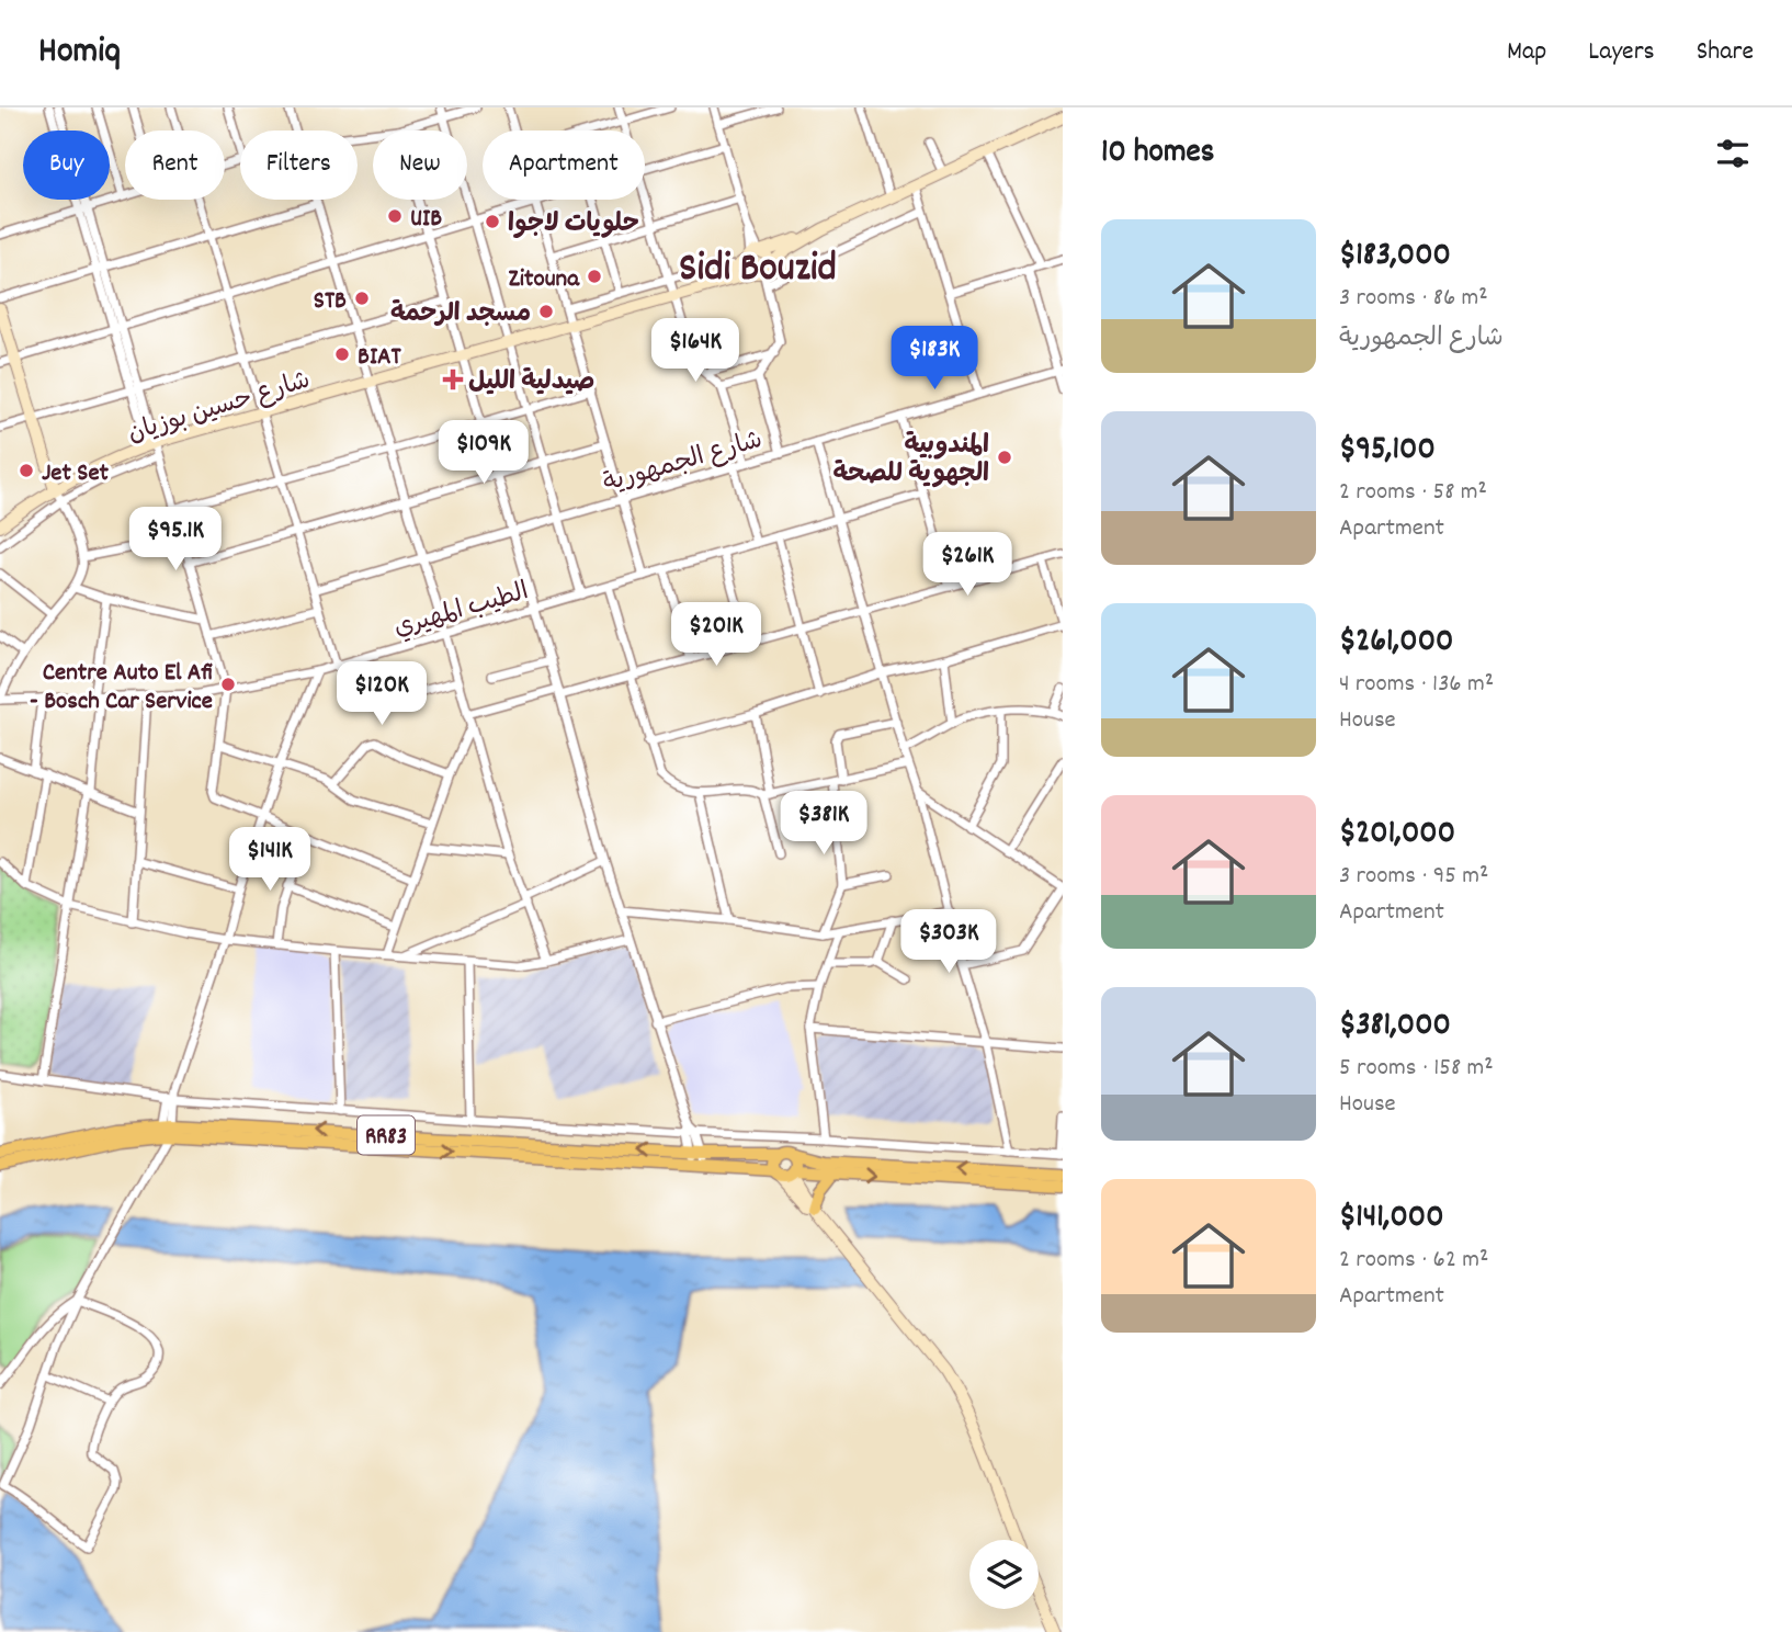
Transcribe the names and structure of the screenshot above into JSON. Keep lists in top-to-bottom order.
{
  "streets": {
    "main road": ["شارع حسين بوزيان", "RR83"],
    "street": ["شارع الجمهورية", "الطيب المهيري"]
  },
  "districts": ["Sidi Bouzid"],
  "places": {
    "other": [
      "UIB",
      "حلويات لاجوا",
      "Zitouna",
      "STB",
      "مسجد الرحمة",
      "BIAT",
      "المندوبية الجهوية للصحة",
      "Jet Set",
      "Centre Auto El Afi - Bosch Car Service"
    ],
    "health": ["صيدلية الليل"]
  },
  "page": {
    "header": "Homiq",
    "nav": ["Map", "Layers", "Share"],
    "heading": "10 homes",
    "chip": [
      "Buy",
      "Rent",
      "Filters",
      "New",
      "Apartment"
    ],
    "list": [
      {
        "name": "$183,000",
        "note": "3 rooms · 86 m² · شارع الجمهورية"
      },
      {
        "name": "$95,100",
        "note": "2 rooms · 58 m² · Apartment"
      },
      {
        "name": "$261,000",
        "note": "4 rooms · 136 m² · House"
      },
      {
        "name": "$201,000",
        "note": "3 rooms · 95 m² · Apartment"
      },
      {
        "name": "$381,000",
        "note": "5 rooms · 158 m² · House"
      },
      {
        "name": "$141,000",
        "note": "2 rooms · 62 m² · Apartment"
      }
    ],
    "price": [
      "$164K",
      "$183K",
      "$109K",
      "$95.1K",
      "$261K",
      "$201K",
      "$120K",
      "$381K",
      "$141K",
      "$303K"
    ]
  }
}
